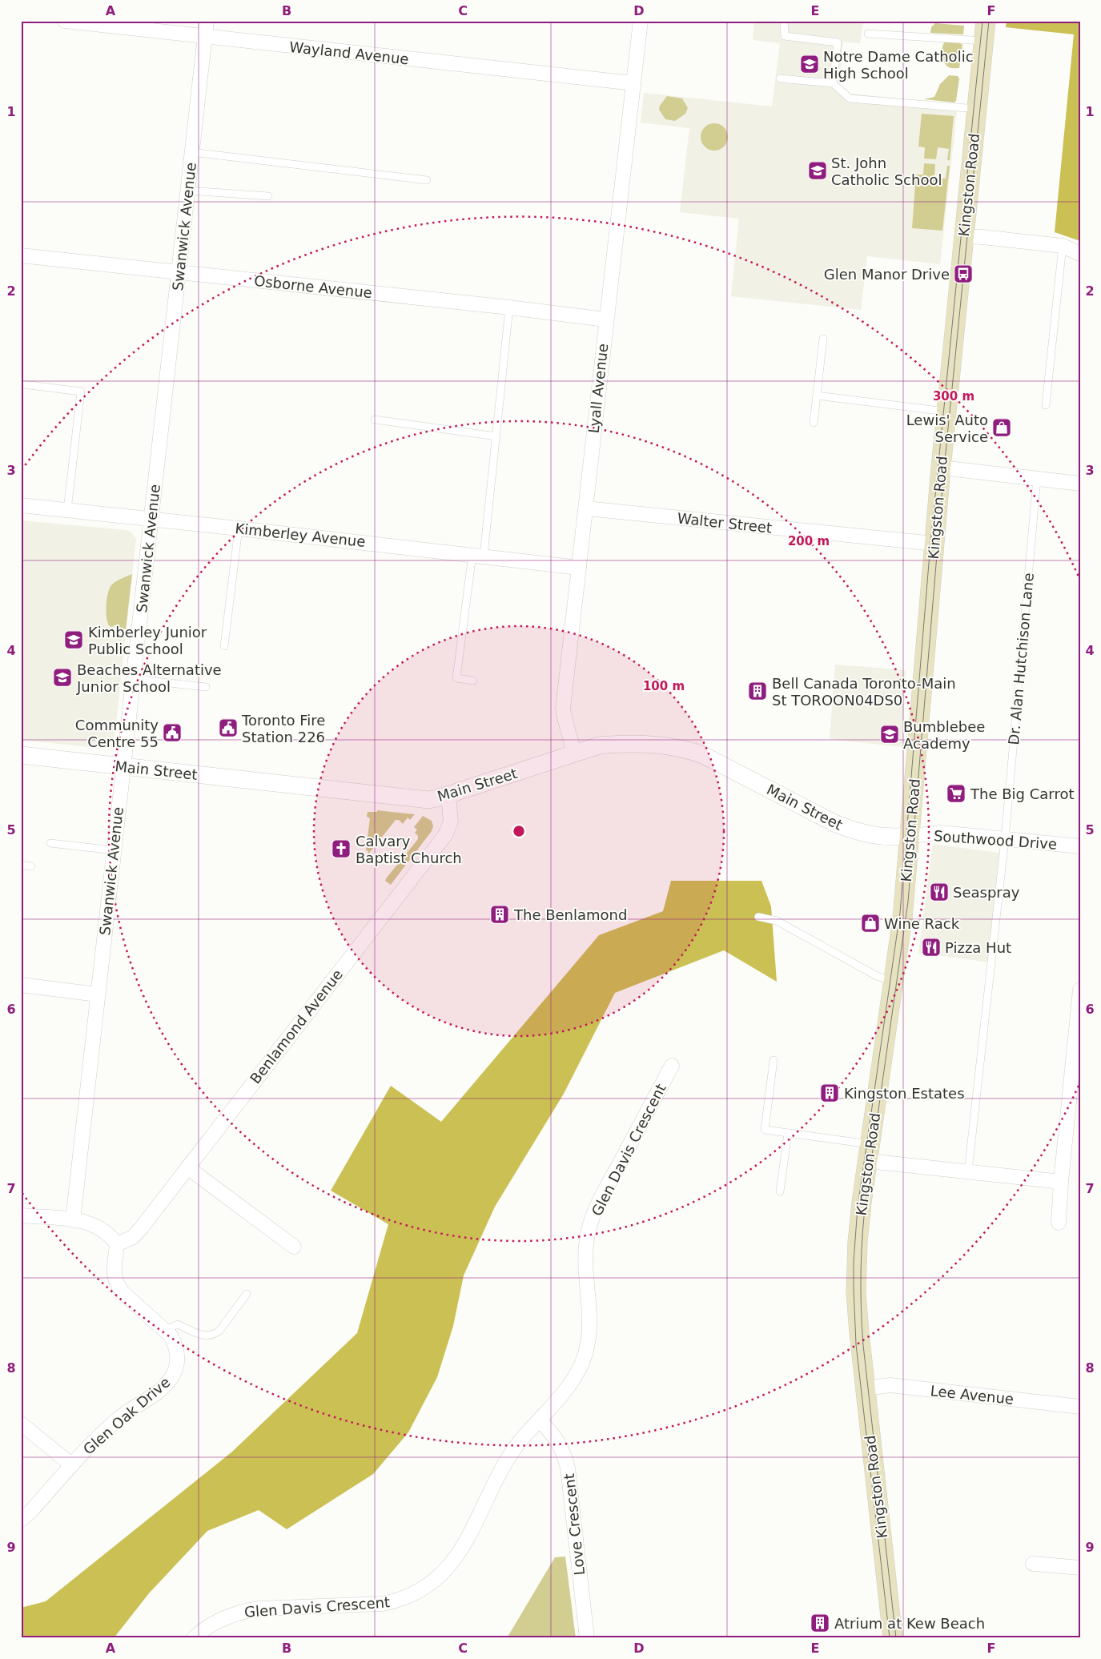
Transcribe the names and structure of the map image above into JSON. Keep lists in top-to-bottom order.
{
  "streets": {
    "main road": ["Kingston Road"],
    "street": [
      "Wayland Avenue",
      "Swanwick Avenue",
      "Osborne Avenue",
      "Lyall Avenue",
      "Walter Street",
      "Kimberley Avenue",
      "Main Street",
      "Southwood Drive",
      "Benlamond Avenue",
      "Glen Davis Crescent",
      "Lee Avenue",
      "Glen Oak Drive",
      "Love Crescent"
    ],
    "lane": ["Dr. Alan Hutchison Lane"]
  },
  "crossings": [
    ["Wayland Avenue", "Swanwick Avenue"],
    ["Wayland Avenue", "Lyall Avenue"],
    ["Kingston Road", "Walter Street"],
    ["Kingston Road", "Main Street"],
    ["Kingston Road", "Southwood Drive"],
    ["Kingston Road", "Lee Avenue"],
    ["Swanwick Avenue", "Osborne Avenue"],
    ["Swanwick Avenue", "Kimberley Avenue"],
    ["Swanwick Avenue", "Main Street"],
    ["Osborne Avenue", "Lyall Avenue"],
    ["Lyall Avenue", "Walter Street"],
    ["Lyall Avenue", "Kimberley Avenue"],
    ["Lyall Avenue", "Main Street"],
    ["Dr. Alan Hutchison Lane", "Southwood Drive"],
    ["Main Street", "Southwood Drive"],
    ["Main Street", "Benlamond Avenue"],
    ["Benlamond Avenue", "Glen Oak Drive"],
    ["Glen Davis Crescent", "Love Crescent"]
  ],
  "places": {
    "school or university": [
      "Notre Dame Catholic High School",
      "St. John Catholic School",
      "Kimberley Junior Public School",
      "Beaches Alternative Junior School",
      "Bumblebee Academy"
    ],
    "bus stop": ["Glen Manor Drive"],
    "shop": ["Lewis' Auto Service", "Wine Rack"],
    "building": [
      "Bell Canada Toronto-Main St TOROON04DS0",
      "The Benlamond",
      "Kingston Estates",
      "Atrium at Kew Beach"
    ],
    "public building": ["Toronto Fire Station 226", "Community Centre 55"],
    "supermarket": ["The Big Carrot"],
    "church": ["Calvary Baptist Church"],
    "restaurant": ["Seaspray", "Pizza Hut"]
  },
  "grid": {
    "columns": [
      "A",
      "B",
      "C",
      "D",
      "E",
      "F"
    ],
    "rows": [
      "1",
      "2",
      "3",
      "4",
      "5",
      "6",
      "7",
      "8",
      "9"
    ]
  },
  "rings": ["300 m", "200 m", "100 m"]
}
